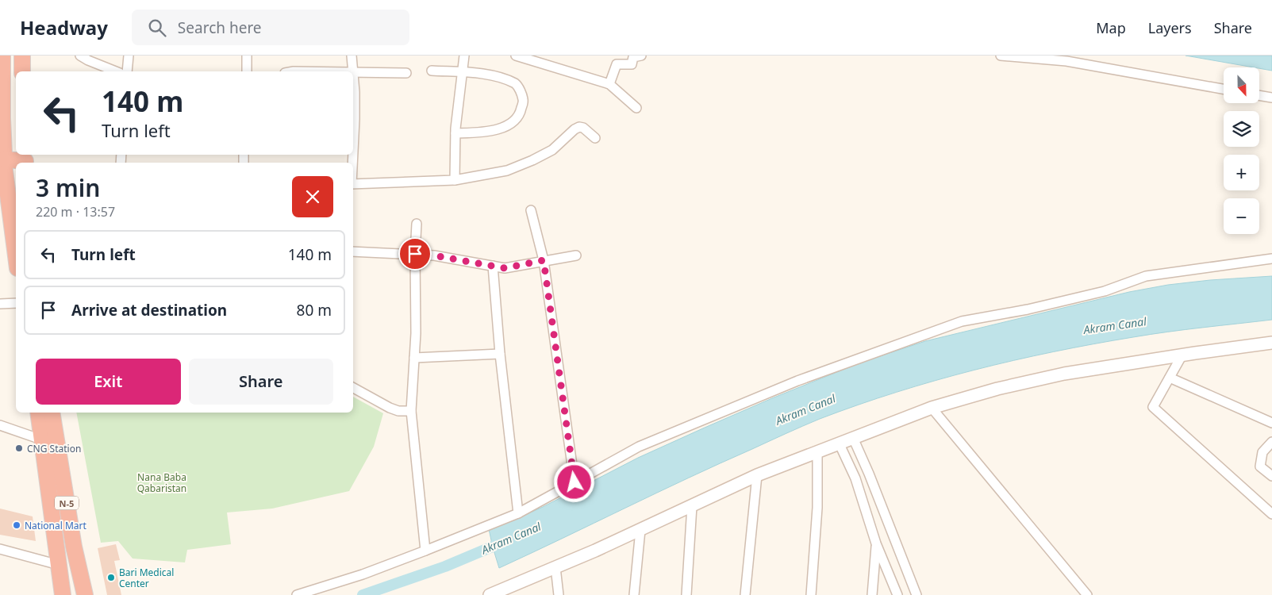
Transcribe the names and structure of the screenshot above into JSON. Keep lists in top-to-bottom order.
{
  "streets": {
    "highway": ["N-5"]
  },
  "water": ["Akram Canal"],
  "parks": ["Nana Baba Qabaristan"],
  "places": ["CNG Station", "National Mart", "Bari Medical Center"],
  "north": "bottom",
  "page": {
    "header": "Headway",
    "search": "Search here",
    "nav": ["Map", "Layers", "Share"],
    "map_buttons": ["+", "−"],
    "turn": ["140 m", "Turn left"],
    "heading": ["3 min", "220 m · 13:57"],
    "list": [
      {
        "name": "Turn left",
        "value": "140 m"
      },
      {
        "name": "Arrive at destination",
        "value": "80 m"
      }
    ],
    "buttons": ["Exit", "Share"]
  }
}
